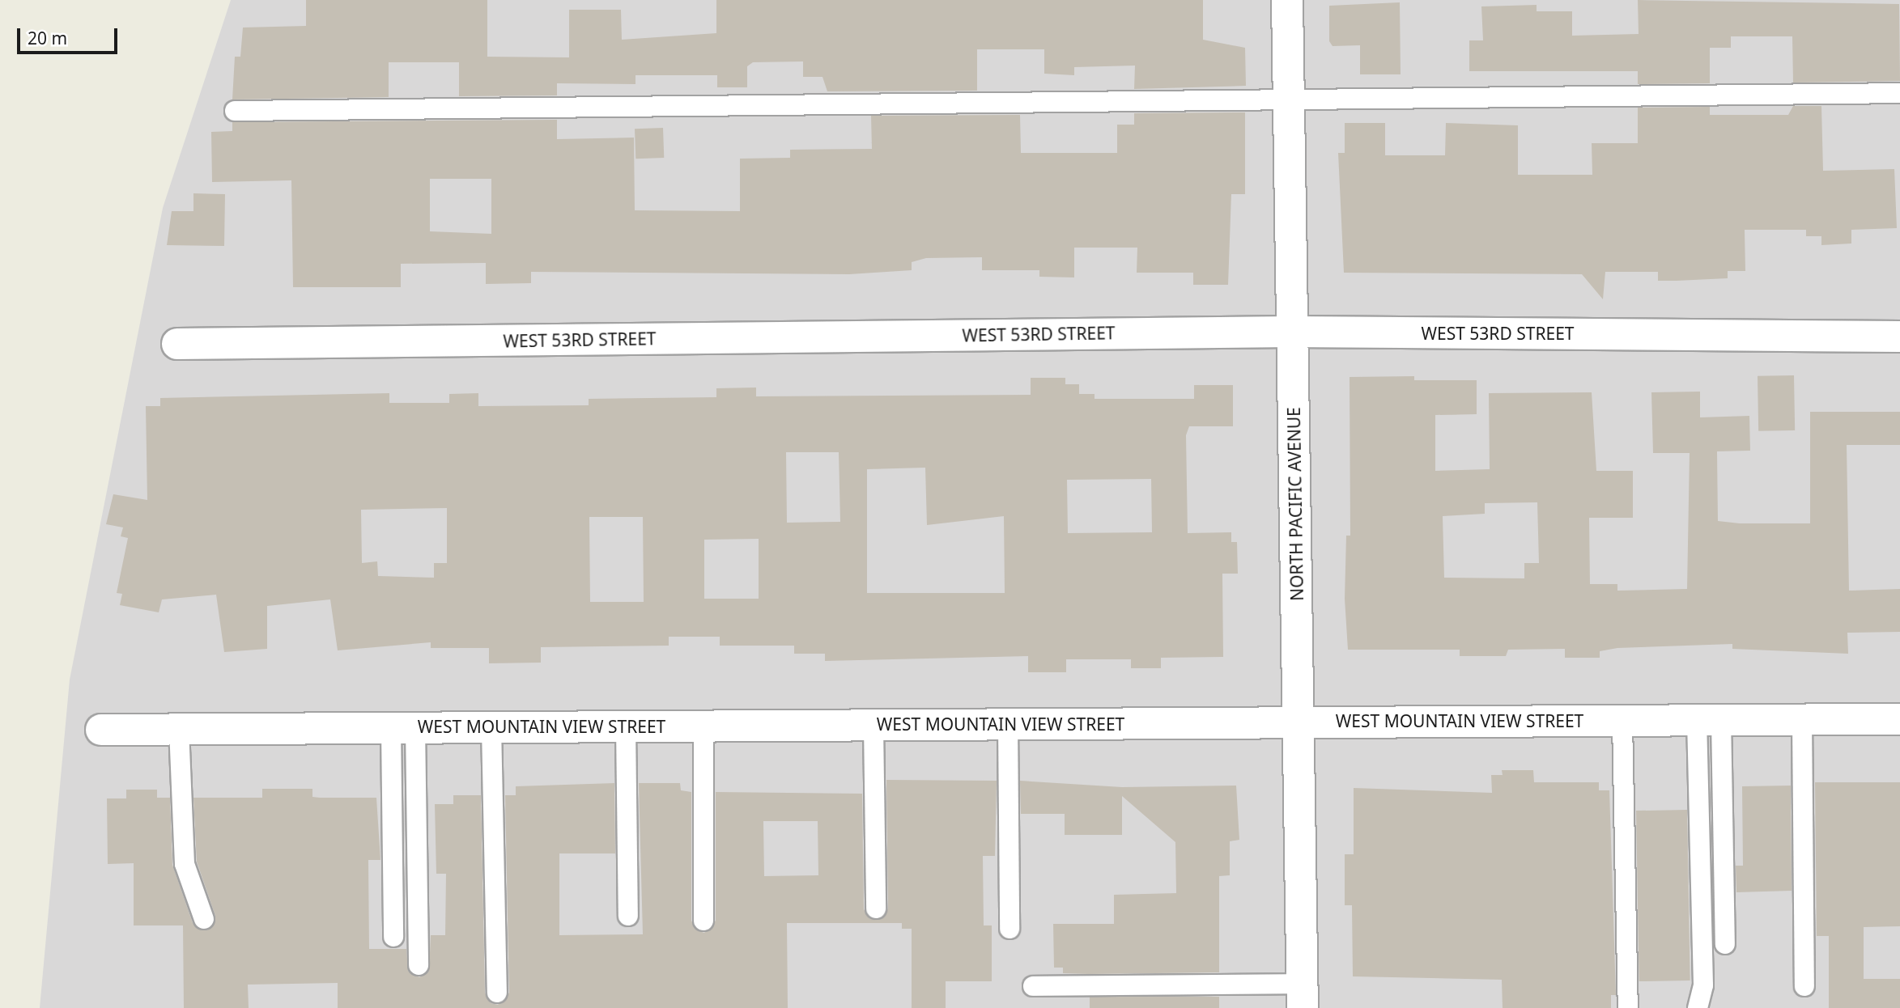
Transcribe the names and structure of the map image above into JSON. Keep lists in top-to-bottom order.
{
  "streets": {
    "street": ["WEST 53RD STREET", "NORTH PACIFIC AVENUE", "WEST MOUNTAIN VIEW STREET"]
  },
  "crossings": [
    ["WEST 53RD STREET", "NORTH PACIFIC AVENUE"],
    ["NORTH PACIFIC AVENUE", "WEST MOUNTAIN VIEW STREET"]
  ],
  "scale_bar": "20 m"
}
